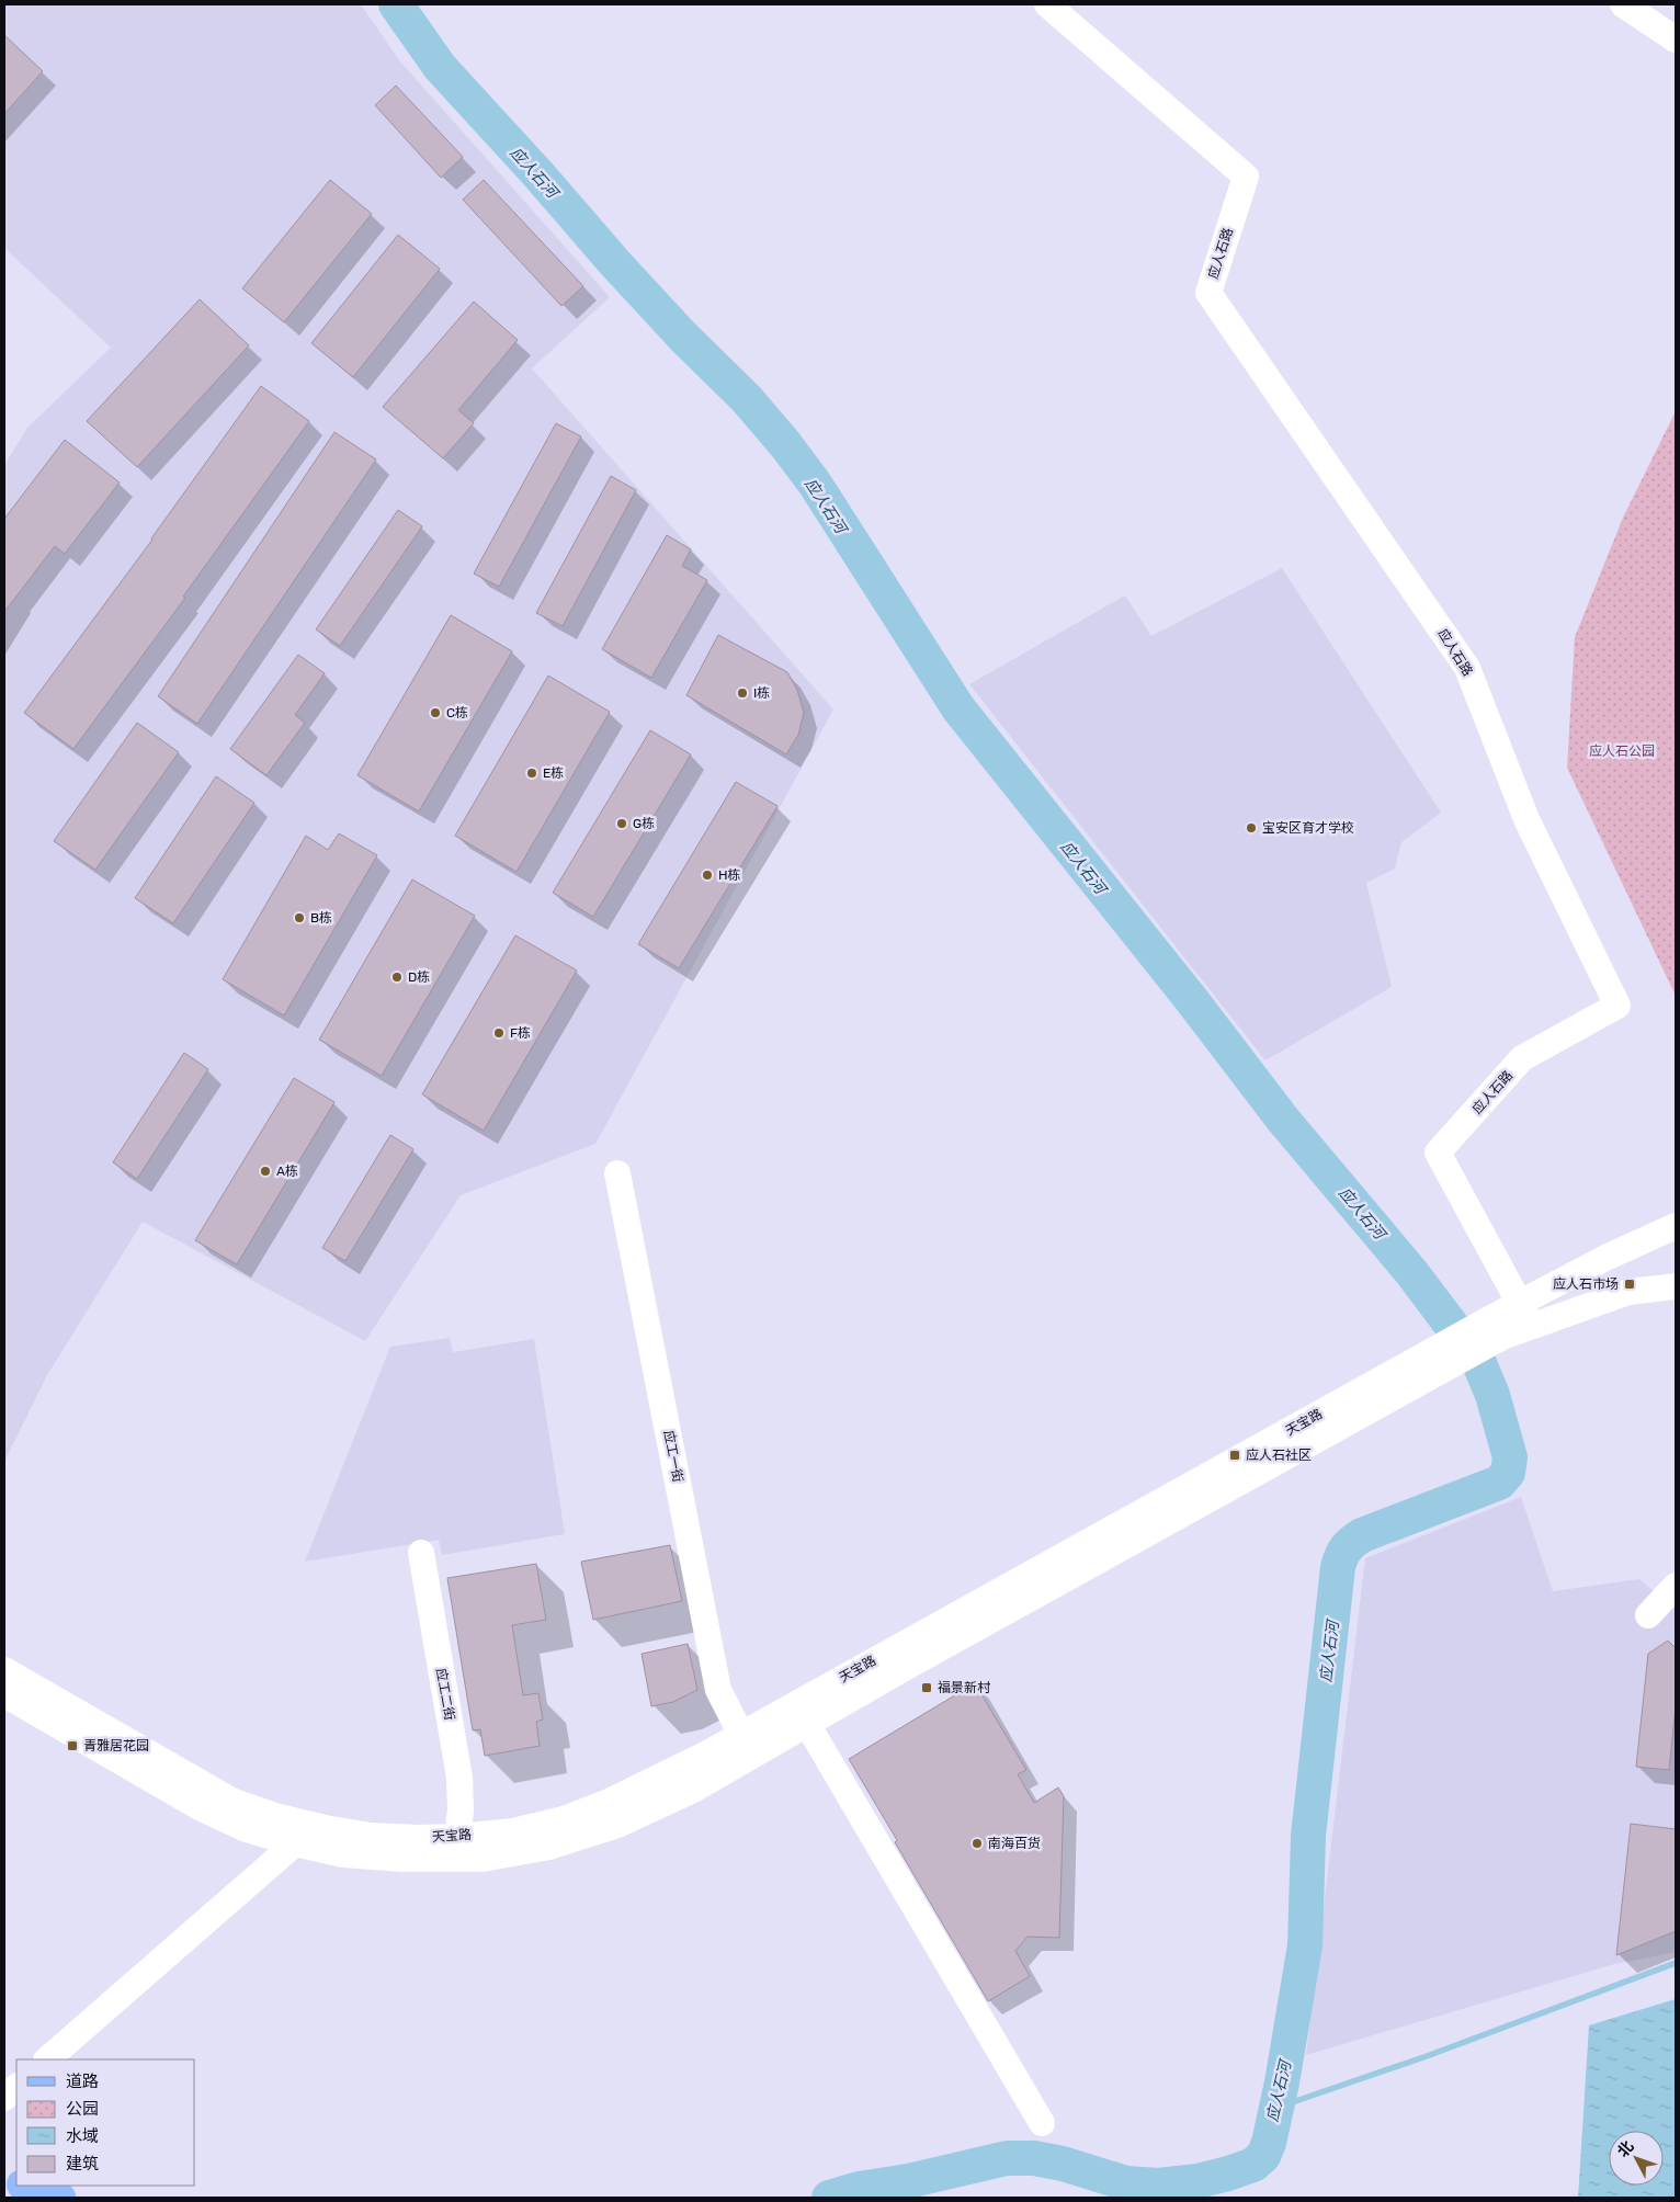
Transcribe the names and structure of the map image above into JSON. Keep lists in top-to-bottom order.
{
  "streets": {
    "street": [
      "应人石路",
      "天宝路",
      "应工一街",
      "应工二街"
    ]
  },
  "crossings": [
    ["应人石路", "天宝路"],
    ["天宝路", "应工一街"],
    ["天宝路", "应工二街"]
  ],
  "water": ["应人石河"],
  "parks": ["应人石公园"],
  "places": {
    "other": [
      "I栋",
      "C栋",
      "E栋",
      "G栋",
      "宝安区育才学校",
      "H栋",
      "B栋",
      "D栋",
      "F栋",
      "A栋",
      "南海百货"
    ],
    "transit": [
      "应人石市场",
      "应人石社区",
      "福景新村",
      "青雅居花园"
    ]
  },
  "legend": [
    "道路",
    "公园",
    "水域",
    "建筑"
  ],
  "north": "top left"
}
